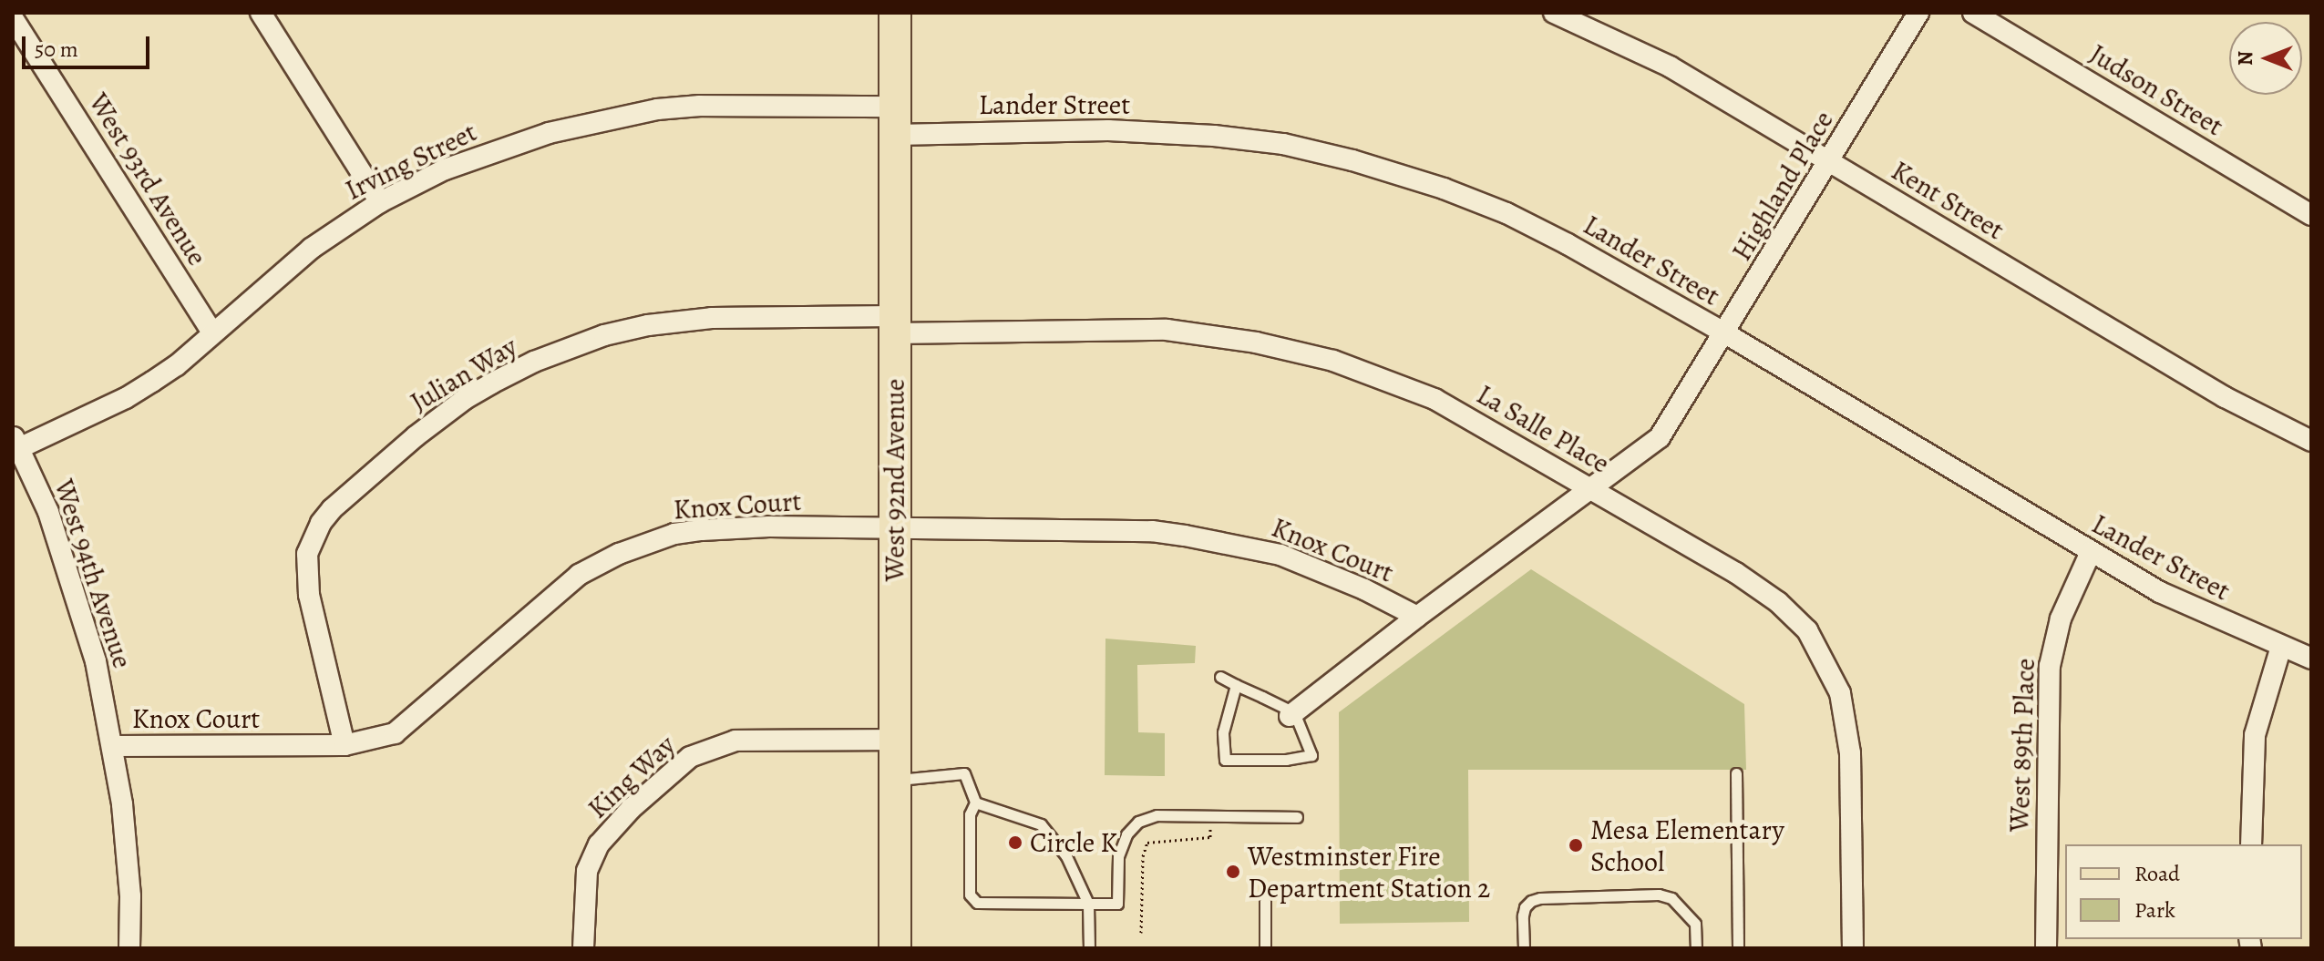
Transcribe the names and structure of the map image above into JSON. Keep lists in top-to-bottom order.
{
  "streets": {
    "main road": ["West 92nd Avenue"],
    "street": [
      "Judson Street",
      "Lander Street",
      "Irving Street",
      "West 93rd Avenue",
      "Highland Place",
      "Kent Street",
      "Julian Way",
      "La Salle Place",
      "Knox Court",
      "West 94th Avenue",
      "West 89th Place",
      "King Way"
    ]
  },
  "crossings": [
    ["Lander Street", "Irving Street"],
    ["Lander Street", "Highland Place"],
    ["Lander Street", "West 92nd Avenue"],
    ["Lander Street", "West 89th Place"],
    ["Irving Street", "West 93rd Avenue"],
    ["Irving Street", "West 92nd Avenue"],
    ["Irving Street", "West 94th Avenue"],
    ["Highland Place", "Kent Street"],
    ["Highland Place", "La Salle Place"],
    ["Highland Place", "Knox Court"],
    ["Julian Way", "La Salle Place"],
    ["Julian Way", "West 92nd Avenue"],
    ["Julian Way", "Knox Court"],
    ["La Salle Place", "West 92nd Avenue"],
    ["West 92nd Avenue", "Knox Court"],
    ["West 92nd Avenue", "King Way"],
    ["Knox Court", "West 94th Avenue"]
  ],
  "places": ["Circle K", "Mesa Elementary School", "Westminster Fire Department Station 2"],
  "legend": ["Road", "Park"],
  "scale_bar": "50 m",
  "north": "left"
}
